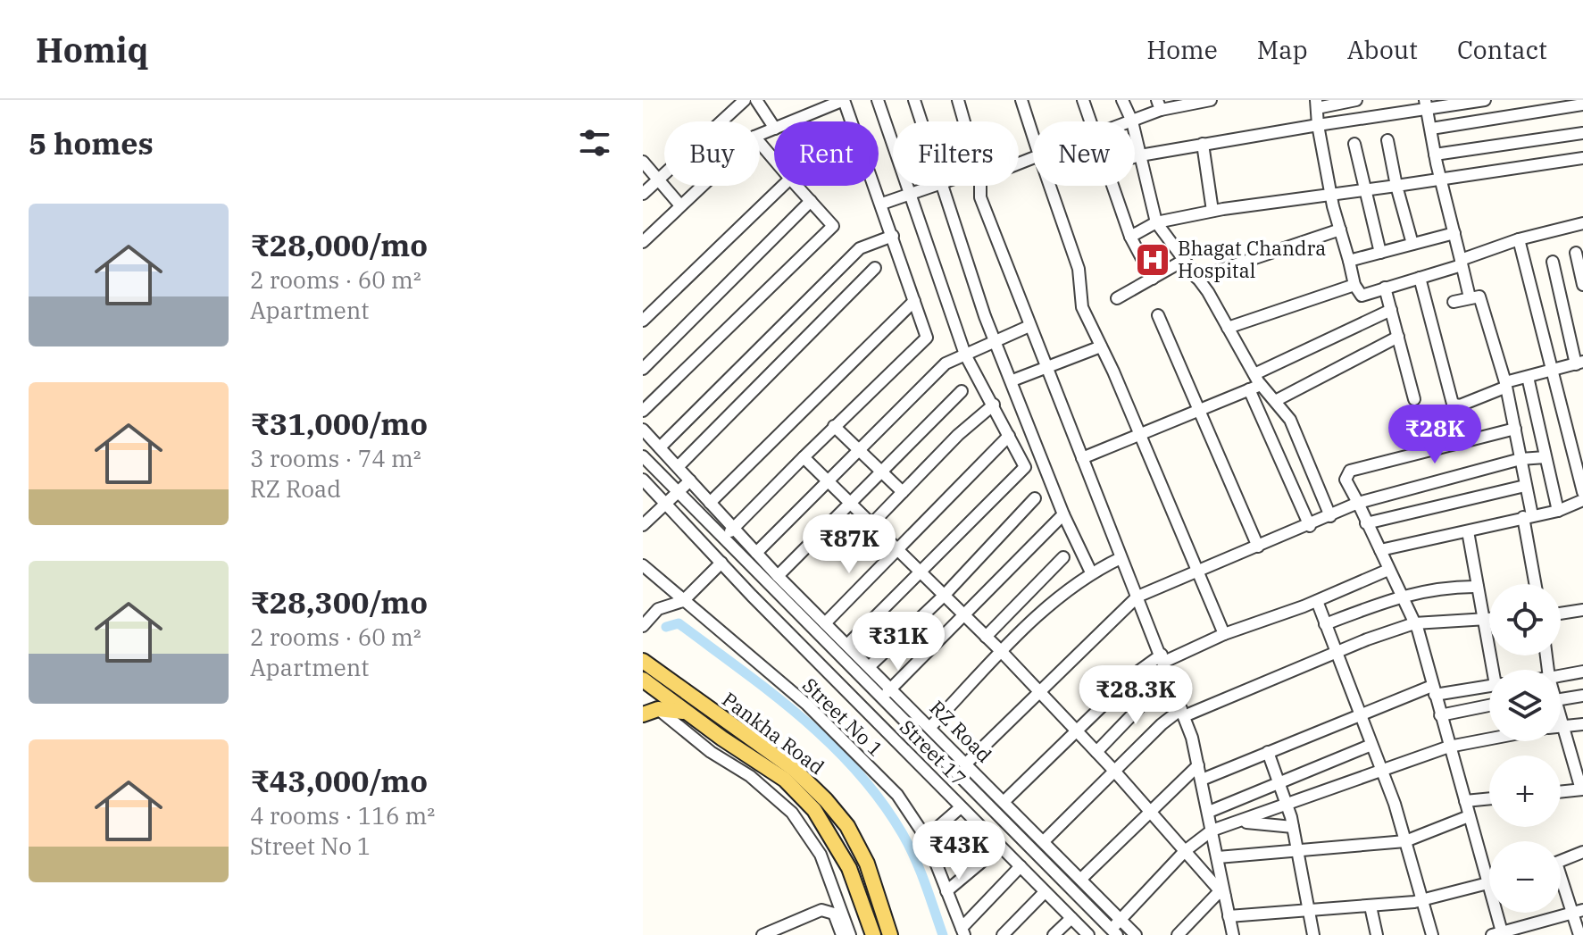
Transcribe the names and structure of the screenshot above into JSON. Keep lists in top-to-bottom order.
{
  "streets": {
    "main road": ["Pankha Road"],
    "street": ["Street No 1", "RZ Road", "Street 17"]
  },
  "places": {
    "hospital": ["Bhagat Chandra Hospital"]
  },
  "page": {
    "header": "Homiq",
    "nav": [
      "Home",
      "Map",
      "About",
      "Contact"
    ],
    "heading": "5 homes",
    "chip": [
      "Buy",
      "Rent",
      "Filters",
      "New"
    ],
    "list": [
      {
        "name": "₹28,000/mo",
        "note": "2 rooms · 60 m² · Apartment"
      },
      {
        "name": "₹31,000/mo",
        "note": "3 rooms · 74 m² · RZ Road"
      },
      {
        "name": "₹28,300/mo",
        "note": "2 rooms · 60 m² · Apartment"
      },
      {
        "name": "₹43,000/mo",
        "note": "4 rooms · 116 m² · Street No 1"
      }
    ],
    "price": [
      "₹28K",
      "₹87K",
      "₹31K",
      "₹28.3K",
      "₹43K"
    ],
    "map_buttons": ["+", "−"]
  }
}
